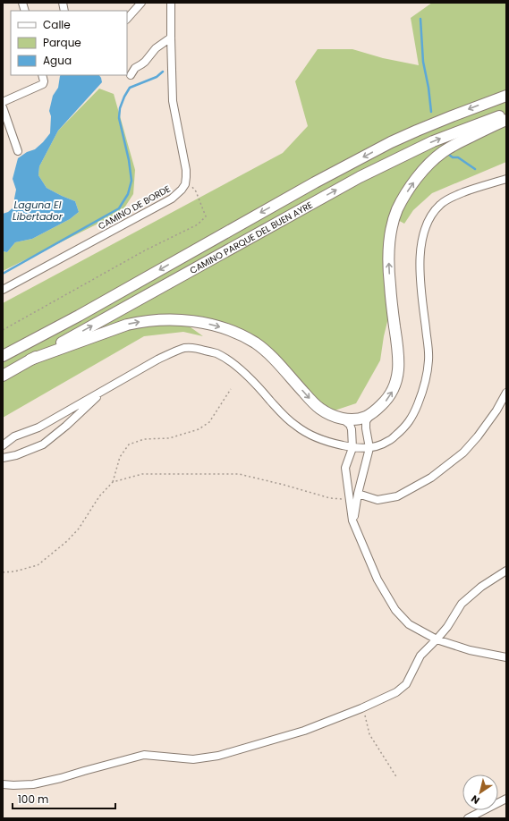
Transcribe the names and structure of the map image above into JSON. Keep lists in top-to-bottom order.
{
  "streets": {
    "highway": ["CAMINO PARQUE DEL BUEN AYRE"],
    "street": ["CAMINO DE BORDE"]
  },
  "water": ["Laguna El Libertador"],
  "legend": ["Calle", "Parque", "Agua"],
  "scale_bar": "100 m",
  "north": "bottom left"
}
